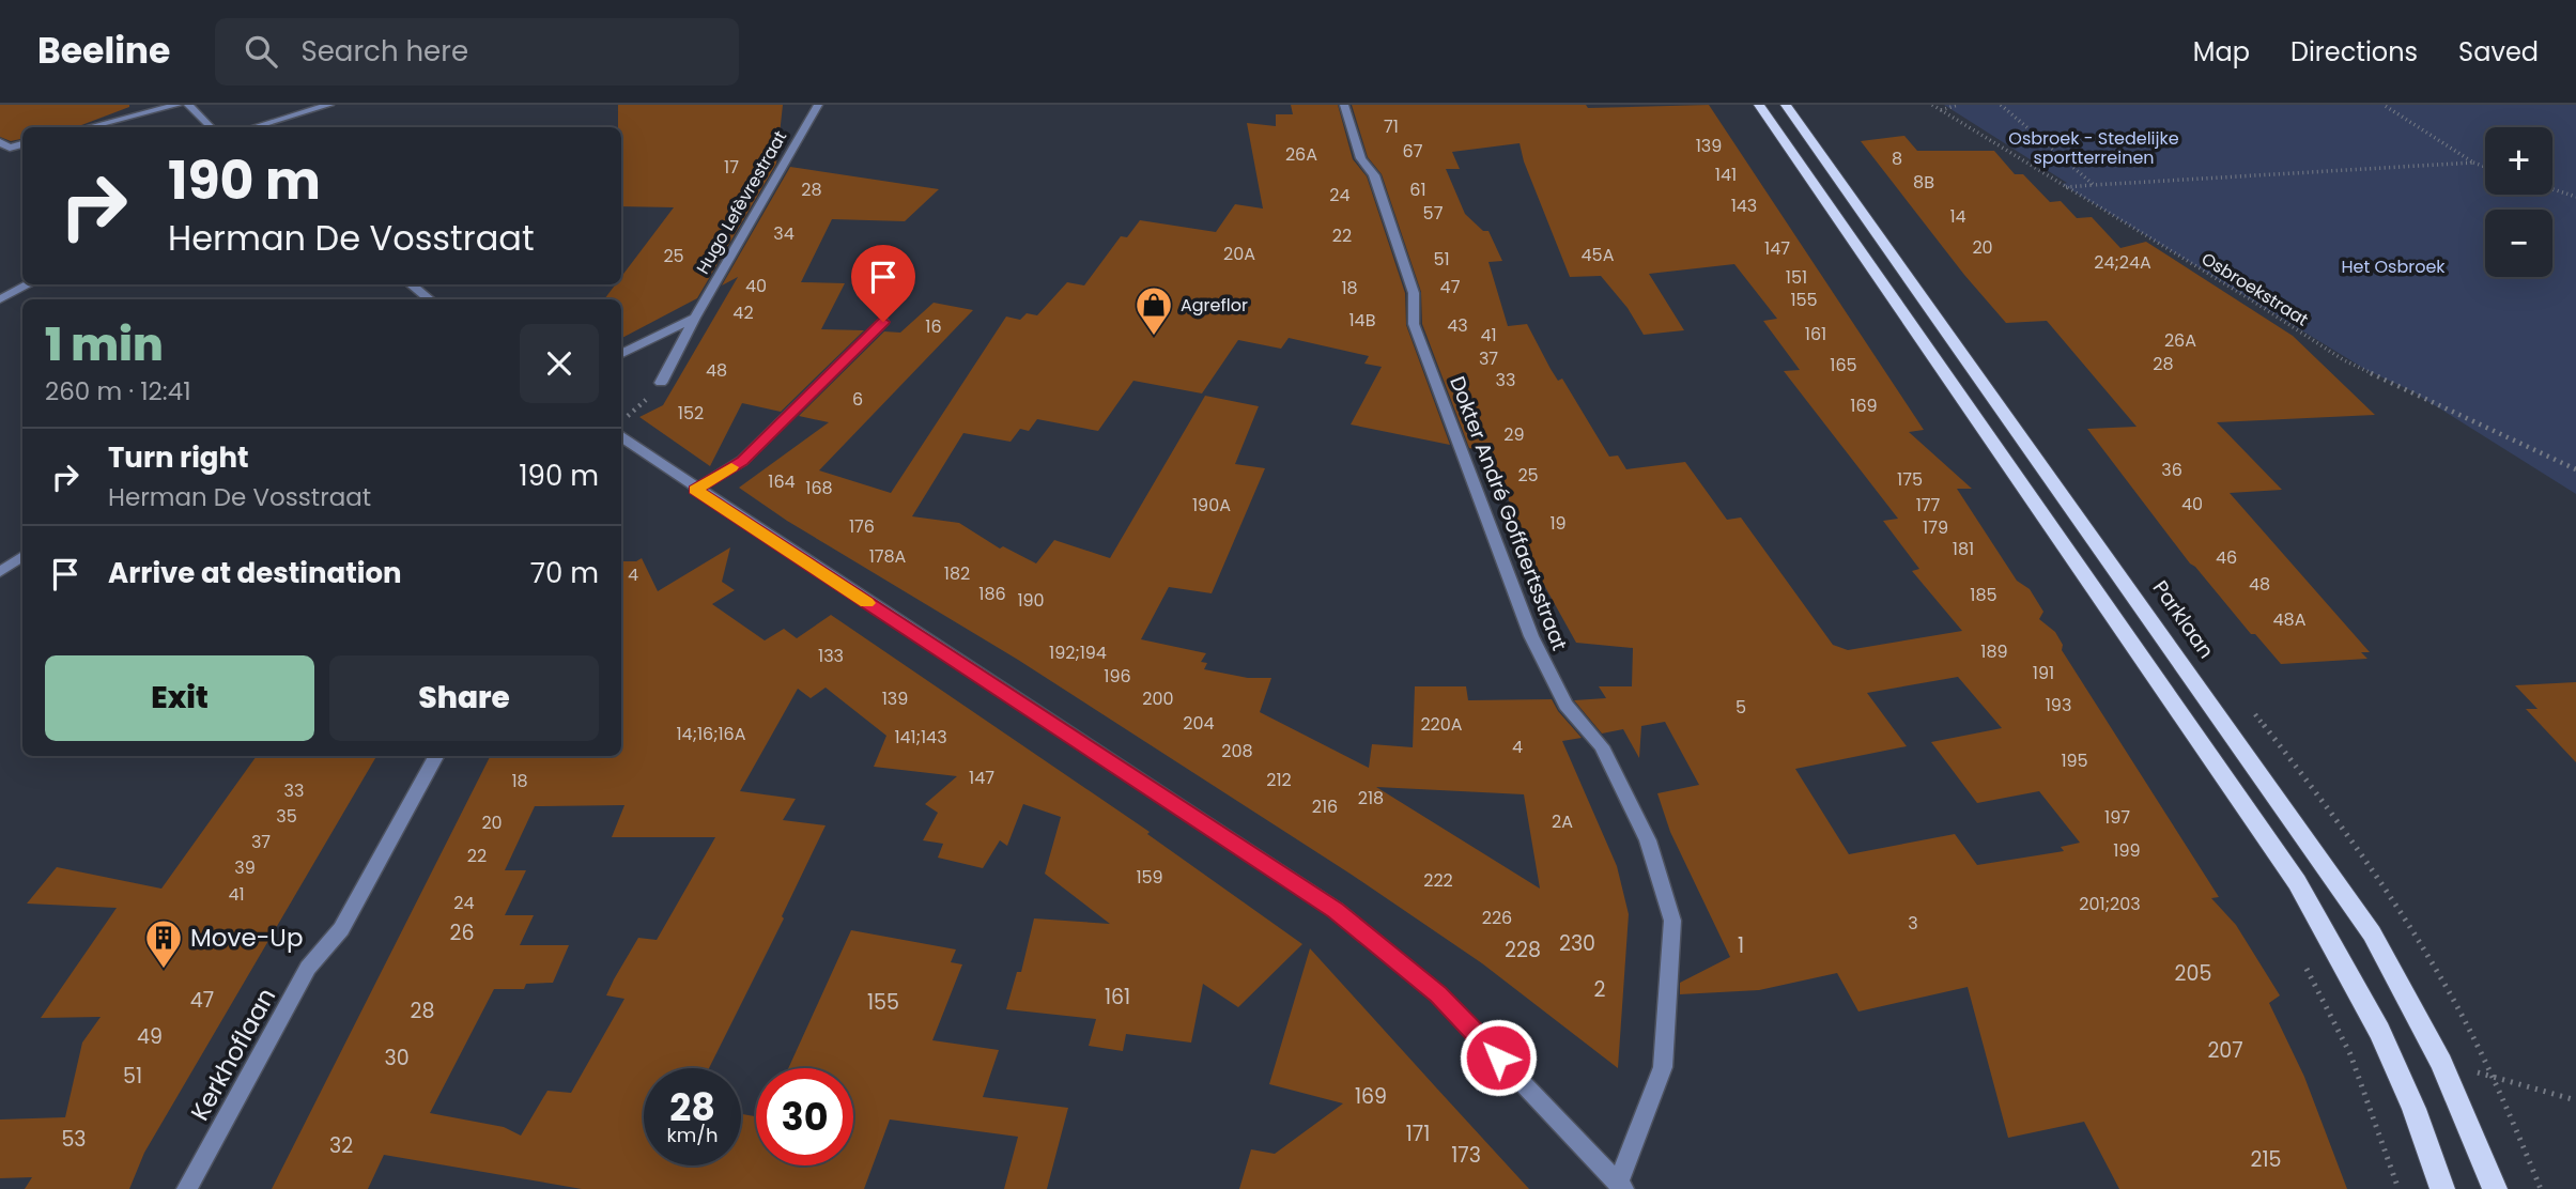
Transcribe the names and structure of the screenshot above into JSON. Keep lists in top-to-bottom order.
{
  "streets": {
    "main road": ["Parklaan"],
    "street": ["Hugo Lefèvrestraat", "Dokter André Goffaertsstraat", "Kerkhoflaan"],
    "path": ["Osbroekstraat"]
  },
  "parks": ["Osbroek - Stedelijke sportterreinen", "Het Osbroek"],
  "places": {
    "shop": ["Agreflor"],
    "building": ["Move-Up"]
  },
  "house_numbers": [
    "71",
    "139",
    "67",
    "26A",
    "8",
    "17",
    "141",
    "8B",
    "28",
    "61",
    "24",
    "143",
    "57",
    "14",
    "34",
    "22",
    "20",
    "147",
    "20A",
    "45A",
    "25",
    "51",
    "24;24A",
    "151",
    "40",
    "47",
    "18",
    "155",
    "42",
    "14B",
    "43",
    "16",
    "161",
    "41",
    "26A",
    "37",
    "28",
    "165",
    "48",
    "33",
    "6",
    "169",
    "152",
    "29",
    "36",
    "25",
    "175",
    "164",
    "168",
    "40",
    "190A",
    "177",
    "19",
    "176",
    "179",
    "181",
    "178A",
    "46",
    "182",
    "4",
    "48",
    "186",
    "185",
    "190",
    "48A",
    "189",
    "192;194",
    "133",
    "191",
    "196",
    "139",
    "200",
    "193",
    "5",
    "204",
    "220A",
    "14;16;16A",
    "141;143",
    "4",
    "208",
    "195",
    "147",
    "212",
    "18",
    "33",
    "218",
    "216",
    "35",
    "197",
    "2A",
    "20",
    "37",
    "199",
    "22",
    "39",
    "159",
    "222",
    "41",
    "24",
    "201;203",
    "226",
    "3",
    "26",
    "230",
    "1",
    "228",
    "205",
    "2",
    "161",
    "47",
    "155",
    "28",
    "49",
    "207",
    "30",
    "51",
    "169",
    "171",
    "53",
    "32",
    "173",
    "215"
  ],
  "page": {
    "header": "Beeline",
    "search": "Search here",
    "nav": ["Map", "Directions", "Saved"],
    "map_buttons": ["+", "−"],
    "turn": ["190 m", "Herman De Vosstraat"],
    "heading": ["1 min", "260 m · 12:41"],
    "list": [
      {
        "name": "Turn right",
        "note": "Herman De Vosstraat",
        "value": "190 m"
      },
      {
        "name": "Arrive at destination",
        "value": "70 m"
      }
    ],
    "buttons": ["Exit", "Share"],
    "speed": "28 km/h",
    "limit": "30"
  }
}
